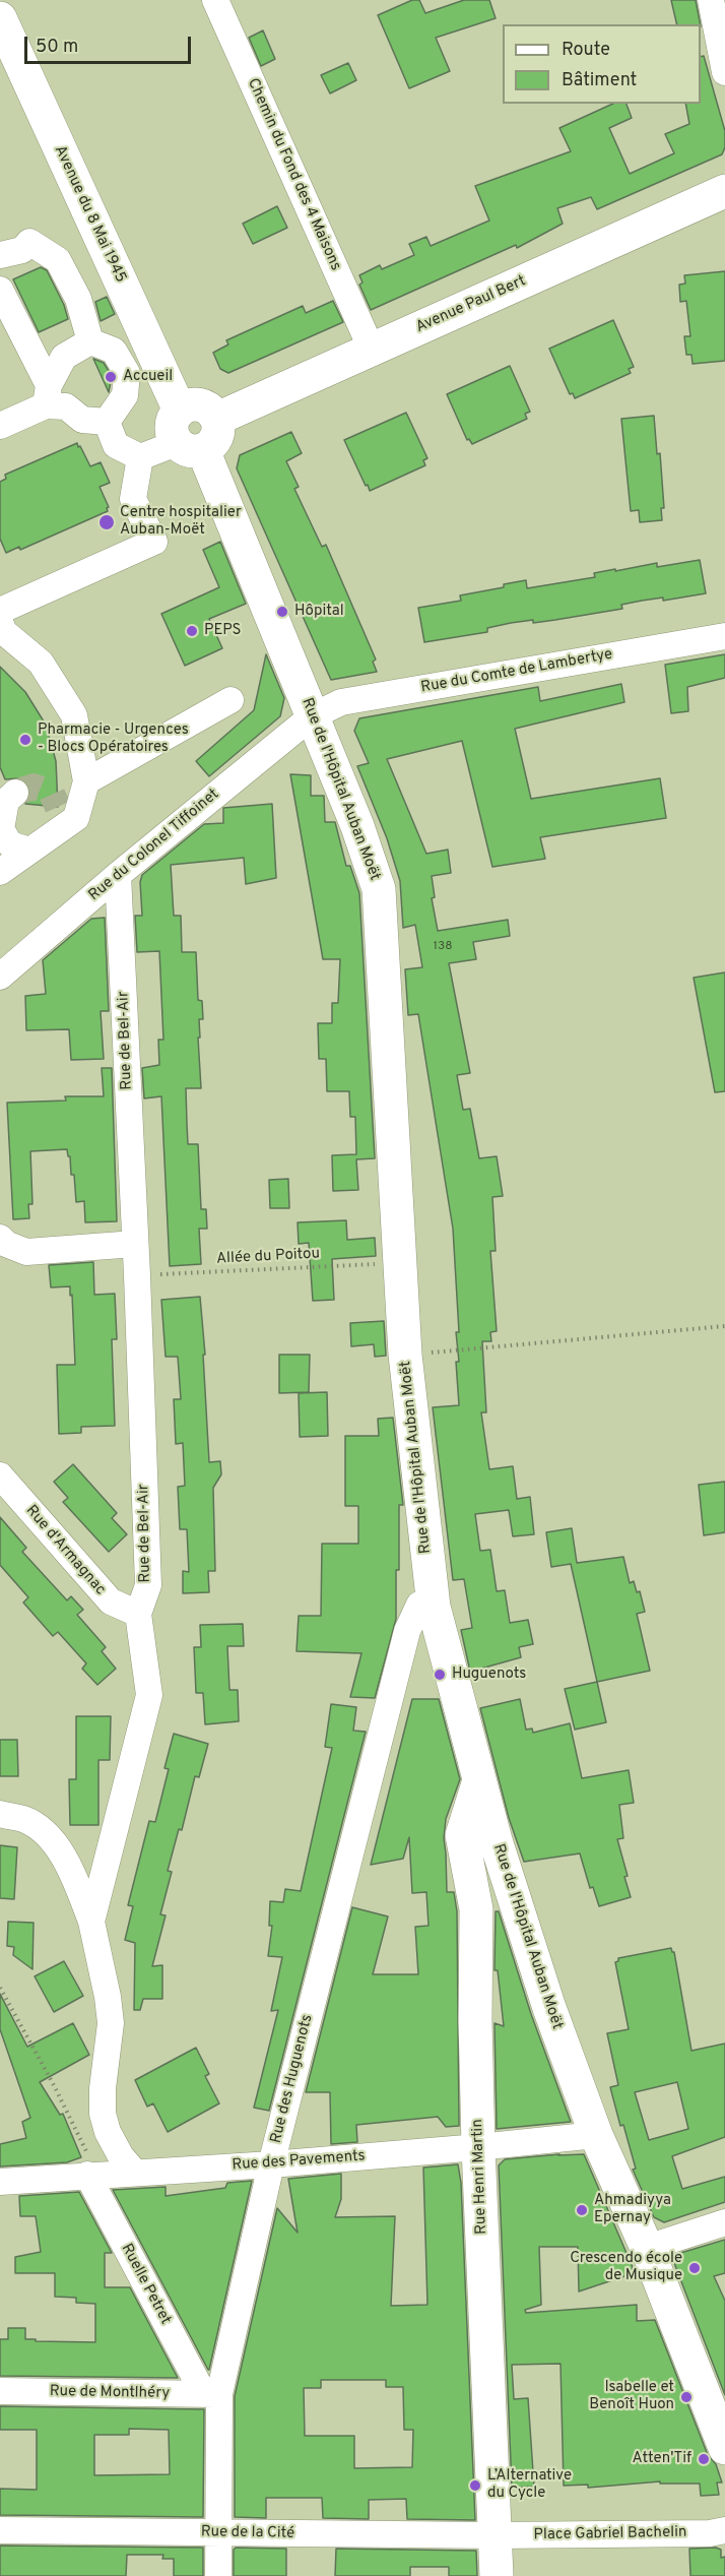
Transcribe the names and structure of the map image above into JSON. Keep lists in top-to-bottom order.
{
  "streets": {
    "main road": [
      "Avenue du 8 Mai 1945",
      "Avenue Paul Bert",
      "Rue de l'Hôpital Auban Moët",
      "Rue Henri Martin"
    ],
    "street": [
      "Chemin du Fond des 4 Maisons",
      "Rue du Comte de Lambertye",
      "Rue du Colonel Tiffoinet",
      "Rue de Bel-Air",
      "Rue d'Armagnac",
      "Rue des Huguenots",
      "Rue des Pavements",
      "Ruelle Petret",
      "Rue de Montlhéry",
      "Rue de la Cité",
      "Place Gabriel Bachelin"
    ],
    "path": ["Allée du Poitou"]
  },
  "crossings": [
    ["Chemin du Fond des 4 Maisons", "Avenue Paul Bert"],
    ["Avenue du 8 Mai 1945", "Avenue Paul Bert"],
    ["Avenue du 8 Mai 1945", "Rue de l'Hôpital Auban Moët"],
    ["Avenue Paul Bert", "Rue de l'Hôpital Auban Moët"],
    ["Rue du Comte de Lambertye", "Rue de l'Hôpital Auban Moët"],
    ["Rue du Comte de Lambertye", "Rue du Colonel Tiffoinet"],
    ["Rue de l'Hôpital Auban Moët", "Rue du Colonel Tiffoinet"],
    ["Rue de l'Hôpital Auban Moët", "Allée du Poitou"],
    ["Rue de l'Hôpital Auban Moët", "Rue des Huguenots"],
    ["Rue de l'Hôpital Auban Moët", "Rue des Pavements"],
    ["Rue de l'Hôpital Auban Moët", "Rue Henri Martin"],
    ["Rue du Colonel Tiffoinet", "Rue de Bel-Air"],
    ["Rue de Bel-Air", "Allée du Poitou"],
    ["Rue de Bel-Air", "Rue d'Armagnac"],
    ["Rue de Bel-Air", "Rue des Pavements"],
    ["Rue des Huguenots", "Rue des Pavements"],
    ["Rue des Huguenots", "Ruelle Petret"],
    ["Rue des Huguenots", "Rue de Montlhéry"],
    ["Rue des Huguenots", "Rue de la Cité"],
    ["Rue des Pavements", "Rue Henri Martin"],
    ["Rue des Pavements", "Ruelle Petret"],
    ["Rue Henri Martin", "Rue de la Cité"],
    ["Rue Henri Martin", "Place Gabriel Bachelin"],
    ["Ruelle Petret", "Rue de Montlhéry"],
    ["Rue de la Cité", "Place Gabriel Bachelin"]
  ],
  "places": [
    "Accueil",
    "Centre hospitalier Auban-Moët",
    "Hôpital",
    "PEPS",
    "Pharmacie - Urgences - Blocs Opératoires",
    "Huguenots",
    "Ahmadiyya Epernay",
    "Crescendo école de Musique",
    "Isabelle et Benoît Huon",
    "Atten'Tif",
    "L’Alternative du Cycle"
  ],
  "house_numbers": ["138"],
  "legend": ["Route", "Bâtiment"],
  "scale_bar": "50 m"
}
